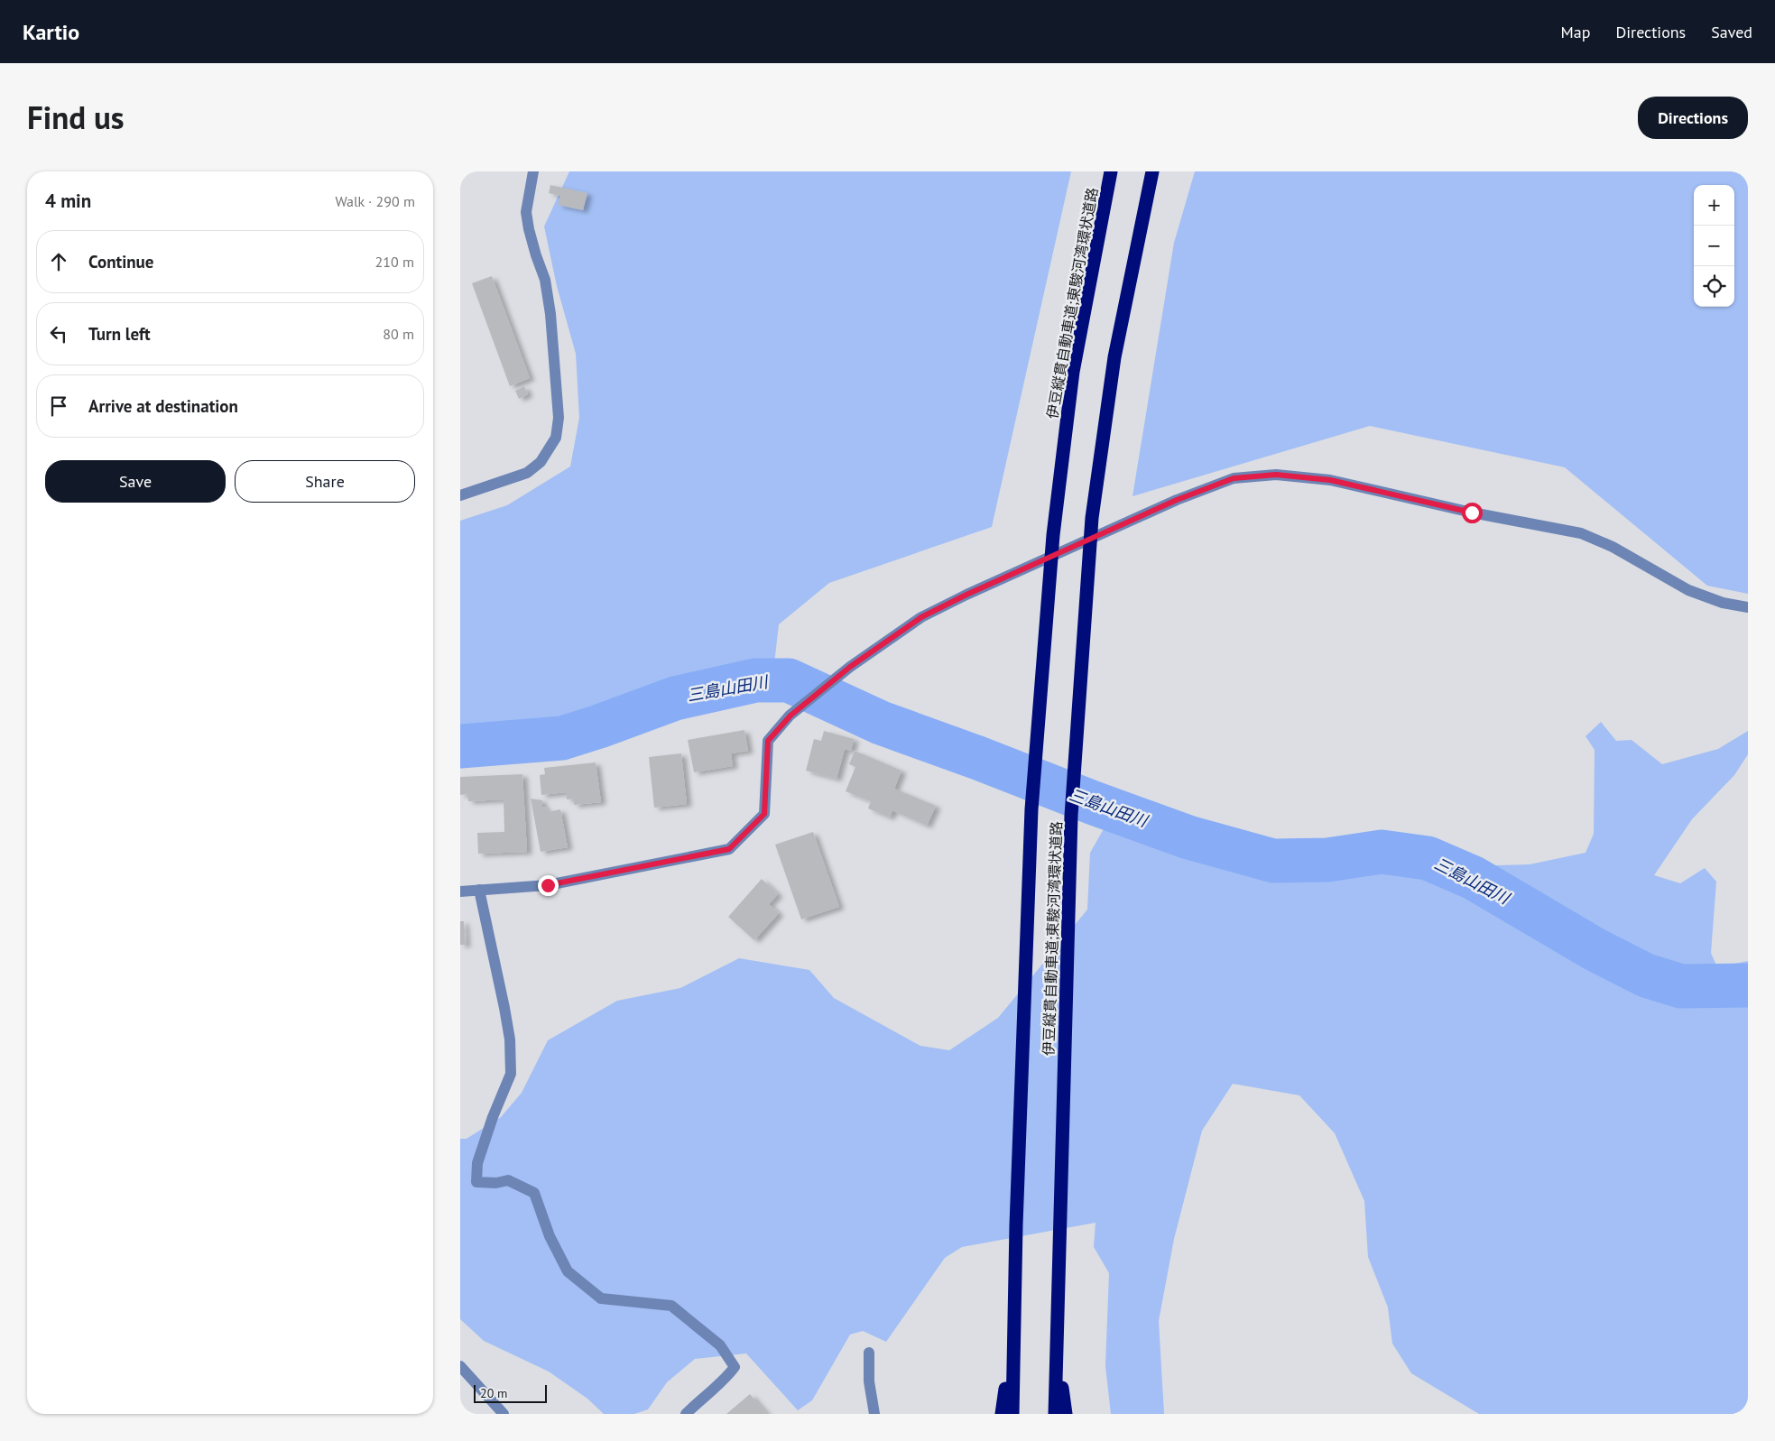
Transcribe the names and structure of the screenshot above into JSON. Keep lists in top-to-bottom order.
{
  "streets": {
    "highway": ["伊豆縦貫自動車道;東駿河湾環状道路"]
  },
  "water": ["三島山田川"],
  "scale_bar": "20 m",
  "page": {
    "header": "Kartio",
    "nav": ["Map", "Directions", "Saved"],
    "title": "Find us",
    "buttons": [
      "Directions",
      ["Save", "Share"]
    ],
    "heading": ["4 min", "Walk · 290 m"],
    "map_buttons": ["+", "−"],
    "list": [
      ["Continue", "210 m"],
      ["Turn left", "80 m"],
      "Arrive at destination"
    ],
    "scale": "20 m"
  }
}
